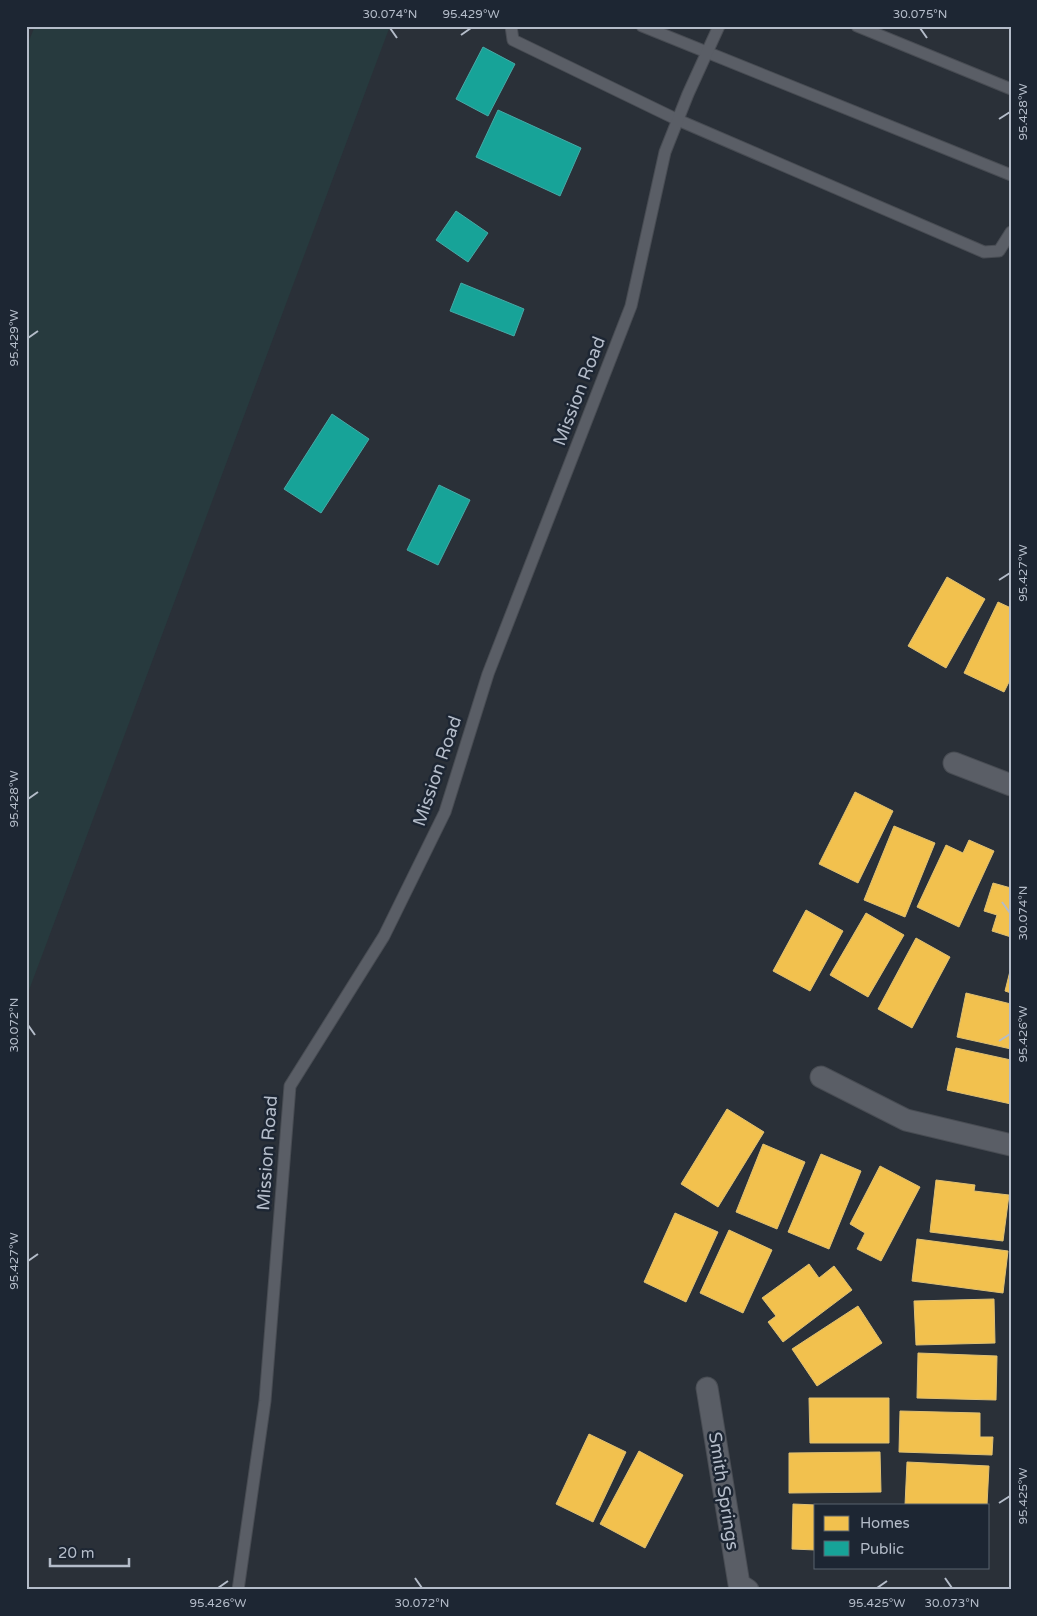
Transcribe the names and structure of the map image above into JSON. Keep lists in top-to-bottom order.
{
  "streets": {
    "street": ["Smith Springs"],
    "lane": ["Mission Road"]
  },
  "legend": ["Homes", "Public"],
  "scale_bar": "20 m",
  "coordinates": [
    "30.074°N",
    "95.429°W",
    "30.075°N",
    "95.428°W",
    "95.427°W",
    "30.072°N",
    "95.426°W",
    "95.425°W",
    "30.073°N"
  ]
}
